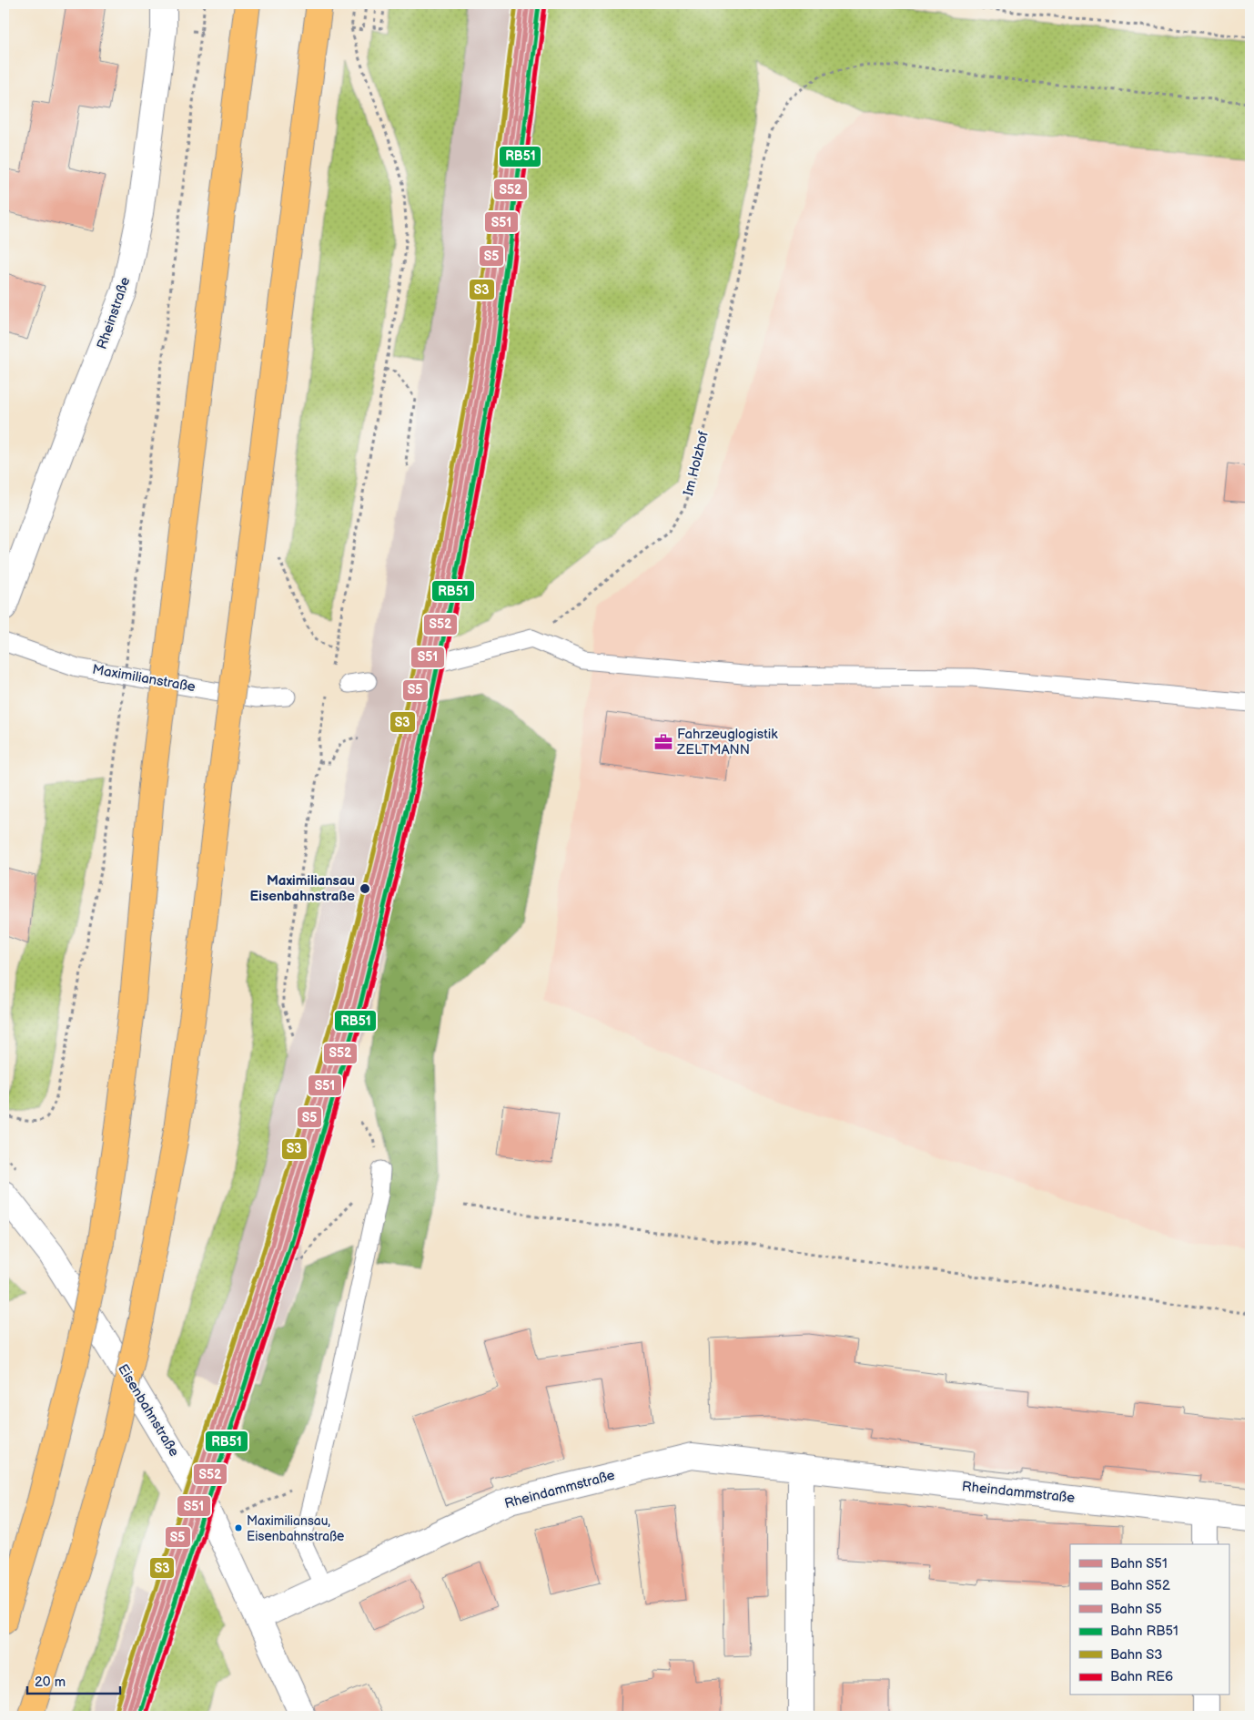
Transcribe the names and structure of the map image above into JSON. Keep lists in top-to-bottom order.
{
  "streets": {
    "street": ["Rheinstraße", "Eisenbahnstraße", "Rheindammstraße"],
    "lane": ["Maximilianstraße"],
    "path": ["Im Holzhof"]
  },
  "crossings": [
    ["Eisenbahnstraße", "Rheindammstraße"]
  ],
  "places": {
    "office": ["Fahrzeuglogistik ZELTMANN"],
    "other": ["Maximiliansau Eisenbahnstraße", "Maximiliansau, Eisenbahnstraße"]
  },
  "lines": [
    "rail line S51",
    "rail line S5",
    "rail line S3",
    "rail line S52",
    "rail line RB51",
    "rail line RE6"
  ],
  "legend": [
    "Bahn S51",
    "Bahn S52",
    "Bahn S5",
    "Bahn RB51",
    "Bahn S3",
    "Bahn RE6"
  ],
  "scale_bar": "20 m"
}
